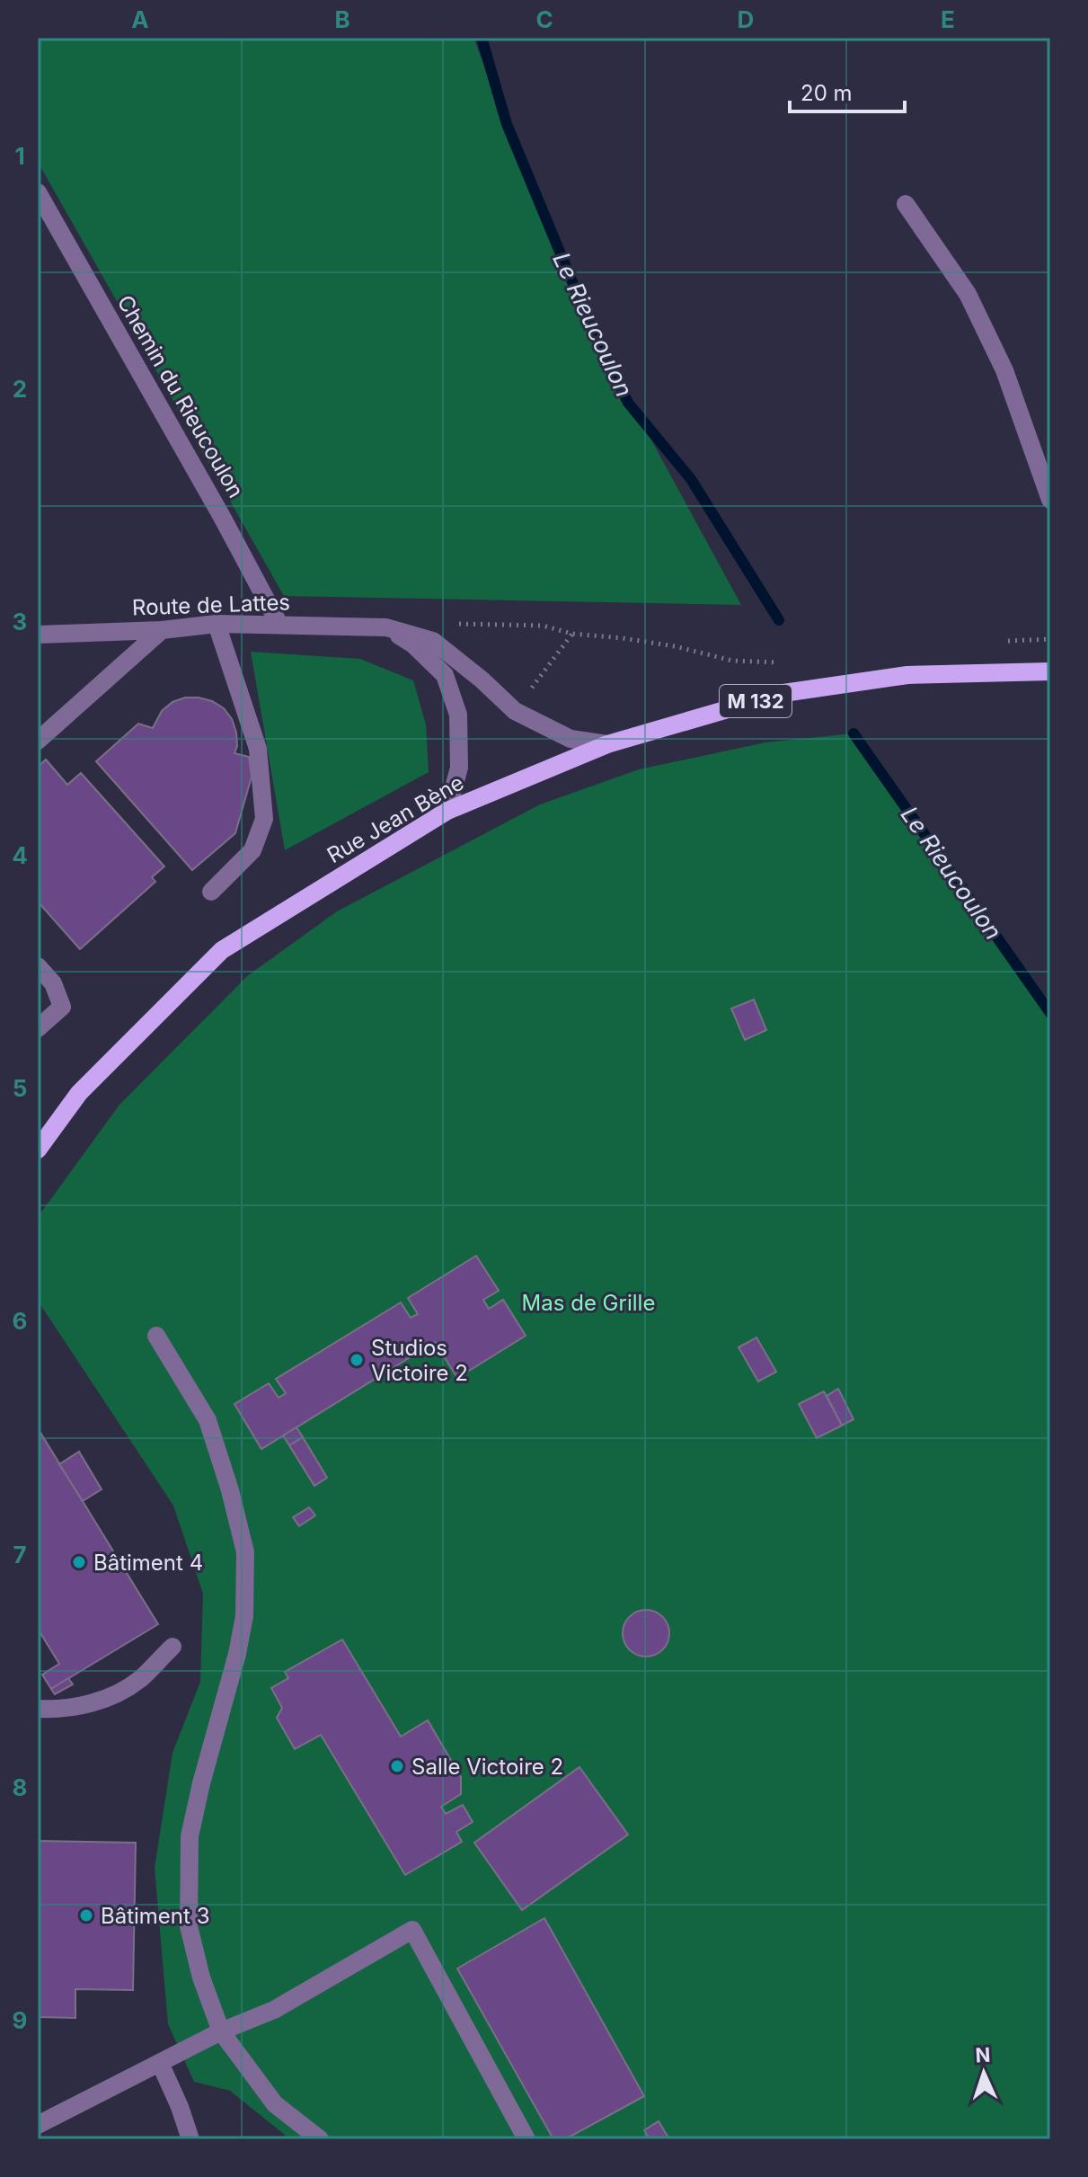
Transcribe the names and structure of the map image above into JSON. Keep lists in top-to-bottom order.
{
  "streets": {
    "main road": ["M 132", "Rue Jean Bène"],
    "street": ["Chemin du Rieucoulon", "Route de Lattes"]
  },
  "crossings": [
    ["Chemin du Rieucoulon", "Route de Lattes"],
    ["Route de Lattes", "Rue Jean Bène"]
  ],
  "water": ["Le Rieucoulon"],
  "parks": ["Mas de Grille"],
  "places": [
    "Studios Victoire 2",
    "Bâtiment 4",
    "Salle Victoire 2",
    "Bâtiment 3"
  ],
  "scale_bar": "20 m",
  "north": "top",
  "grid": {
    "columns": [
      "A",
      "B",
      "C",
      "D",
      "E"
    ],
    "rows": [
      "1",
      "2",
      "3",
      "4",
      "5",
      "6",
      "7",
      "8",
      "9"
    ]
  }
}
